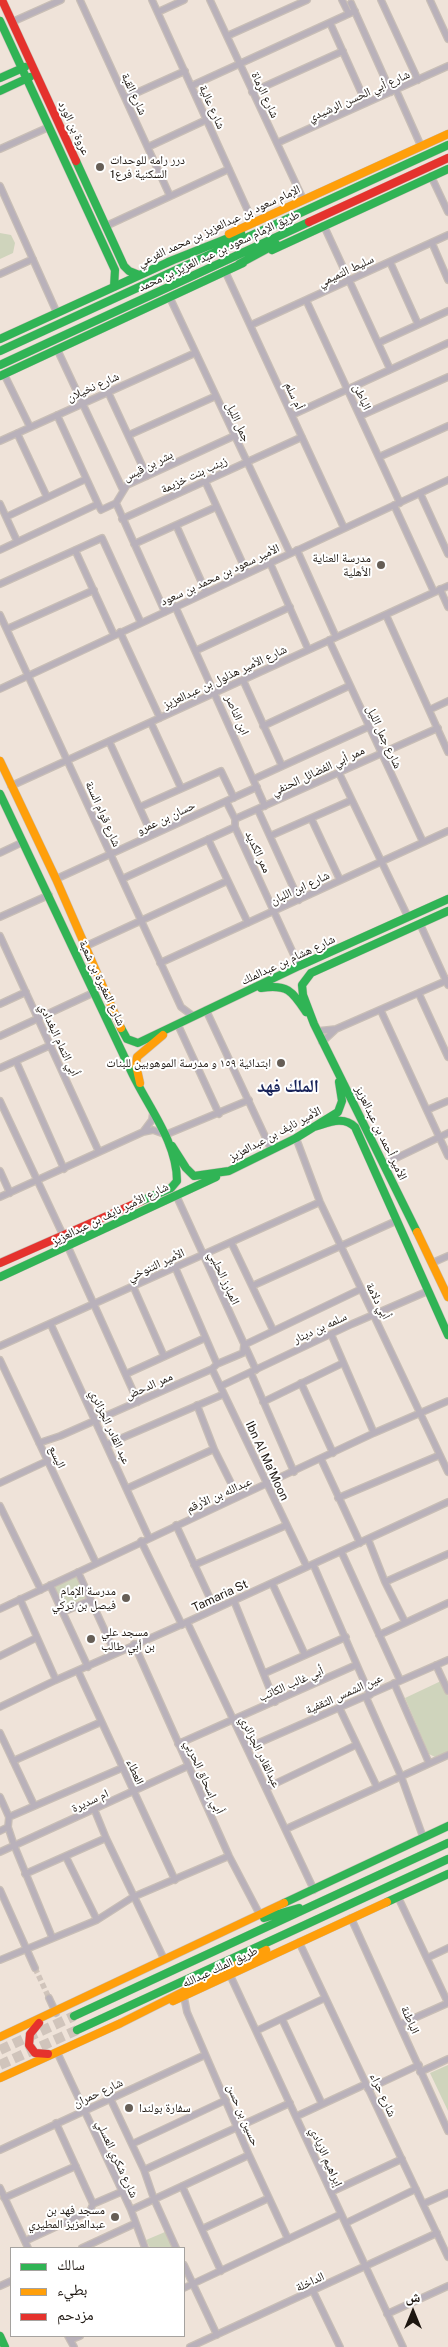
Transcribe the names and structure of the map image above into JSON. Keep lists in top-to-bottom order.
{
  "streets": {
    "main road": [
      "عروة بن الورد",
      "الإمام سعود بن عبدالعزيز بن محمد الفرعي",
      "طريق الإمام سعود بن عبد العزيز بن محمد",
      "شارع هشام بن عبدالملك",
      "شارع المغيرة بن شعبة",
      "الأمير أحمد بن عبدالعزيز",
      "الأمير نايف بن عبدالعزيز",
      "شارع الأمير نايف بن عبدالعزيز",
      "طريق الملك عبدالله"
    ],
    "street": [
      "شارع القبة",
      "شارع الرماة",
      "شارع أبي الحسن الرشيدي",
      "شارع عالية",
      "سليط التميمي",
      "شارع نخيلان",
      "أم سلم",
      "الباطن",
      "جمل الليل",
      "بشر بن قيس",
      "زينب بنت خزيمة",
      "الأمير سعود بن محمد بن سعود",
      "شارع الأمير هذلول بن عبدالعزيز",
      "ابن الناصر",
      "شارع جمل الليل",
      "ممر أبي الفضائل الحنفي",
      "شارع قوام السنة",
      "حسان بن عمرو",
      "ممر الكديد",
      "شارع ابن اللبان",
      "أبي التمام البغدادي",
      "الأمير التنوخي",
      "المبارز الحلبي",
      "أبي دلامة",
      "سلمه بن دينار",
      "ممر الدحض",
      "عبد القادر الجزائري",
      "اليسع",
      "Ibn Al Ma'Moon",
      "عبدالله بن الأرقم",
      "Tamaria St",
      "أبي غالب الكاتب",
      "عين الشمس الثقفية",
      "عبدالقادر الجزائري",
      "العطاء",
      "أبي إسحاق الحربي",
      "ام سديرة",
      "الباطنة",
      "شارع حمران",
      "شارع حراء",
      "حسين بن حسن",
      "إبراهيم الزيادي",
      "شارع شكري العسلي",
      "الداخلة"
    ]
  },
  "crossings": [
    ["شارع الرماة", "شارع أبي الحسن الرشيدي"],
    ["شارع الرماة", "الإمام سعود بن عبدالعزيز بن محمد الفرعي"],
    ["شارع عالية", "الإمام سعود بن عبدالعزيز بن محمد الفرعي"],
    ["سليط التميمي", "أم سلم"],
    ["سليط التميمي", "الباطن"],
    ["شارع نخيلان", "جمل الليل"],
    ["أم سلم", "زينب بنت خزيمة"],
    ["أم سلم", "الأمير سعود بن محمد بن سعود"],
    ["الباطن", "الأمير سعود بن محمد بن سعود"],
    ["الباطن", "شارع الأمير هذلول بن عبدالعزيز"],
    ["جمل الليل", "بشر بن قيس"],
    ["جمل الليل", "زينب بنت خزيمة"],
    ["جمل الليل", "الأمير سعود بن محمد بن سعود"],
    ["الأمير سعود بن محمد بن سعود", "ابن الناصر"],
    ["الأمير سعود بن محمد بن سعود", "شارع قوام السنة"],
    ["شارع الأمير هذلول بن عبدالعزيز", "ابن الناصر"],
    ["شارع الأمير هذلول بن عبدالعزيز", "شارع جمل الليل"],
    ["شارع الأمير هذلول بن عبدالعزيز", "شارع قوام السنة"],
    ["شارع الأمير هذلول بن عبدالعزيز", "شارع المغيرة بن شعبة"],
    ["ابن الناصر", "ممر أبي الفضائل الحنفي"],
    ["ابن الناصر", "حسان بن عمرو"],
    ["شارع جمل الليل", "ممر أبي الفضائل الحنفي"],
    ["شارع جمل الليل", "شارع ابن اللبان"],
    ["ممر أبي الفضائل الحنفي", "ممر الكديد"],
    ["شارع قوام السنة", "حسان بن عمرو"],
    ["شارع قوام السنة", "شارع ابن اللبان"],
    ["شارع قوام السنة", "شارع هشام بن عبدالملك"],
    ["حسان بن عمرو", "ممر الكديد"],
    ["حسان بن عمرو", "شارع المغيرة بن شعبة"],
    ["ممر الكديد", "شارع ابن اللبان"],
    ["ممر الكديد", "شارع هشام بن عبدالملك"],
    ["شارع هشام بن عبدالملك", "شارع المغيرة بن شعبة"],
    ["شارع هشام بن عبدالملك", "الأمير أحمد بن عبدالعزيز"],
    ["شارع المغيرة بن شعبة", "الأمير نايف بن عبدالعزيز"],
    ["شارع المغيرة بن شعبة", "شارع الأمير نايف بن عبدالعزيز"],
    ["الأمير أحمد بن عبدالعزيز", "الأمير نايف بن عبدالعزيز"],
    ["الأمير أحمد بن عبدالعزيز", "سلمه بن دينار"],
    ["الأمير نايف بن عبدالعزيز", "شارع الأمير نايف بن عبدالعزيز"],
    ["الأمير نايف بن عبدالعزيز", "أبي دلامة"],
    ["شارع الأمير نايف بن عبدالعزيز", "المبارز الحلبي"],
    ["الأمير التنوخي", "المبارز الحلبي"],
    ["الأمير التنوخي", "أبي دلامة"],
    ["الأمير التنوخي", "عبد القادر الجزائري"],
    ["الأمير التنوخي", "Ibn Al Ma'Moon"],
    ["المبارز الحلبي", "سلمه بن دينار"],
    ["المبارز الحلبي", "ممر الدحض"],
    ["المبارز الحلبي", "عبدالله بن الأرقم"],
    ["أبي دلامة", "سلمه بن دينار"],
    ["أبي دلامة", "عبدالله بن الأرقم"],
    ["سلمه بن دينار", "Ibn Al Ma'Moon"],
    ["ممر الدحض", "عبد القادر الجزائري"],
    ["ممر الدحض", "اليسع"],
    ["ممر الدحض", "Ibn Al Ma'Moon"],
    ["عبد القادر الجزائري", "عبدالله بن الأرقم"],
    ["اليسع", "عبدالله بن الأرقم"],
    ["Ibn Al Ma'Moon", "عبدالله بن الأرقم"],
    ["Ibn Al Ma'Moon", "Tamaria St"],
    ["عبدالله بن الأرقم", "عبدالقادر الجزائري"],
    ["Tamaria St", "عبدالقادر الجزائري"],
    ["Tamaria St", "العطاء"],
    ["Tamaria St", "أبي إسحاق الحربي"],
    ["أبي غالب الكاتب", "عبدالقادر الجزائري"],
    ["أبي غالب الكاتب", "أبي إسحاق الحربي"],
    ["عين الشمس الثقفية", "عبدالقادر الجزائري"],
    ["العطاء", "ام سديرة"],
    ["أبي إسحاق الحربي", "ام سديرة"],
    ["طريق الملك عبدالله", "الباطنة"],
    ["طريق الملك عبدالله", "شارع حراء"],
    ["طريق الملك عبدالله", "حسين بن حسن"],
    ["طريق الملك عبدالله", "إبراهيم الزيادي"],
    ["طريق الملك عبدالله", "شارع شكري العسلي"],
    ["شارع حمران", "حسين بن حسن"],
    ["شارع حمران", "شارع شكري العسلي"],
    ["شارع حراء", "الداخلة"],
    ["إبراهيم الزيادي", "الداخلة"]
  ],
  "districts": ["الملك فهد"],
  "places": [
    "درر رامه للوحدات السكنية فرع1",
    "مدرسة العناية الأهلية",
    "ابتدائية ١٥٩ و مدرسة الموهوبين للبنات",
    "مدرسة الإمام فيصل بن تركي",
    "مسجد علي بن أبي طالب",
    "سفارة بولندا",
    "مسجد فهد بن عبدالعزيز المطيري"
  ],
  "legend": ["سالك", "بطيء", "مزدحم"],
  "north": "top"
}
